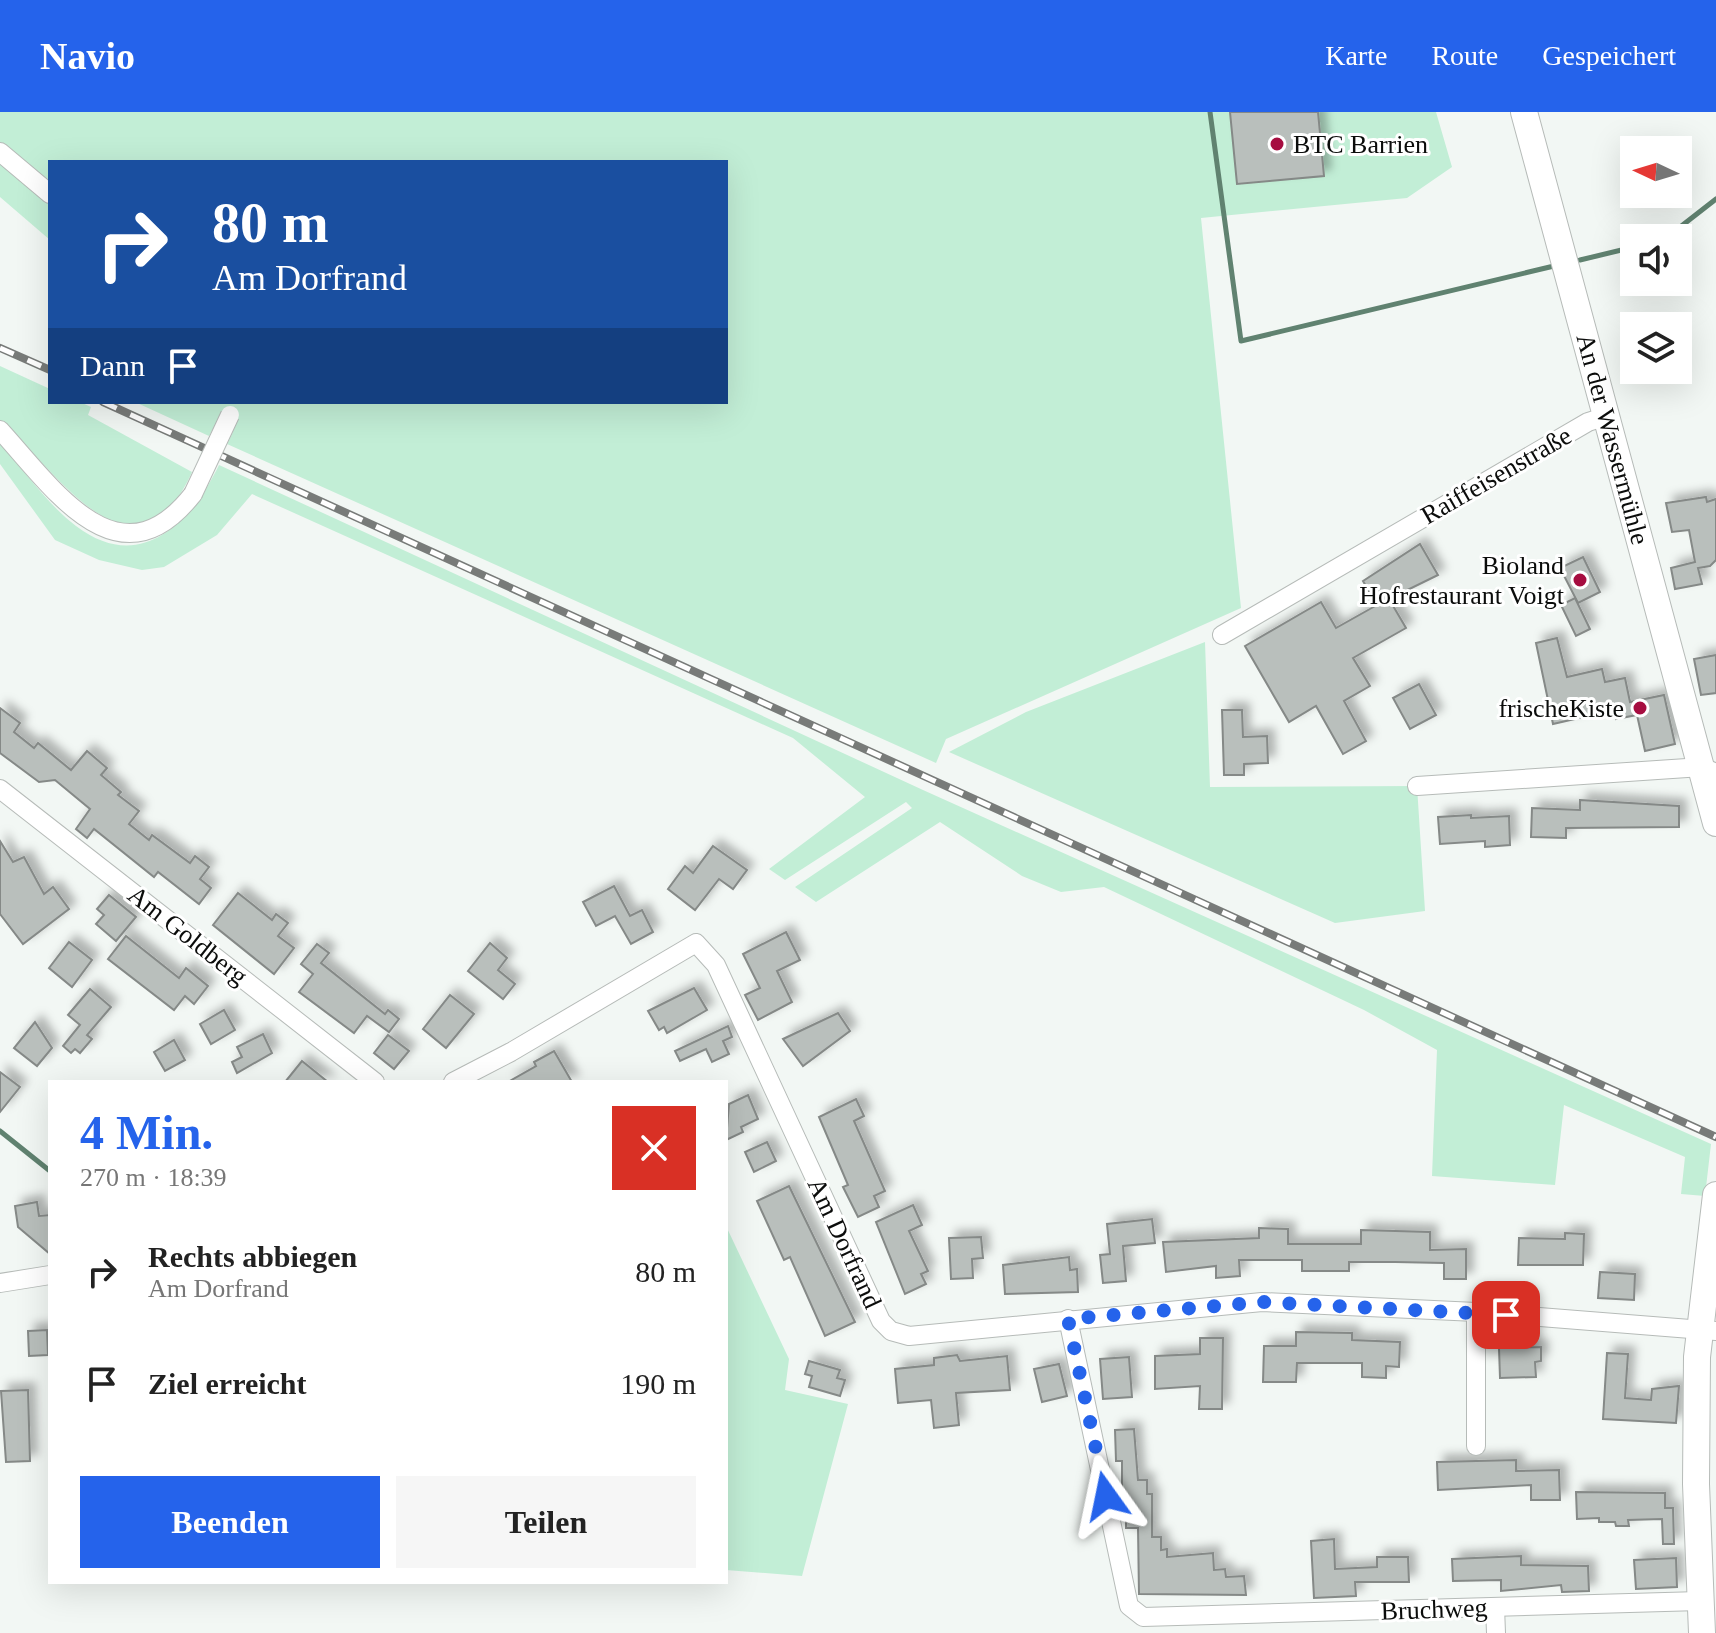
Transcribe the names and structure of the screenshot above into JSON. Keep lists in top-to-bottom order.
{
  "streets": {
    "street": [
      "An der Wassermühle",
      "Raiffeisenstraße",
      "Am Goldberg",
      "Am Dorfrand",
      "Bruchweg"
    ]
  },
  "crossings": [
    ["An der Wassermühle", "Raiffeisenstraße"],
    ["Am Dorfrand", "Bruchweg"]
  ],
  "places": ["BTC Barrien", "Bioland Hofrestaurant Voigt", "frischeKiste"],
  "north": "left",
  "page": {
    "header": "Navio",
    "nav": ["Karte", "Route", "Gespeichert"],
    "turn": ["80 m", "Am Dorfrand"],
    "then": "Dann",
    "heading": ["4 Min.", "270 m · 18:39"],
    "list": [
      {
        "name": "Rechts abbiegen",
        "note": "Am Dorfrand",
        "value": "80 m"
      },
      {
        "name": "Ziel erreicht",
        "value": "190 m"
      }
    ],
    "buttons": ["Beenden", "Teilen"]
  }
}
